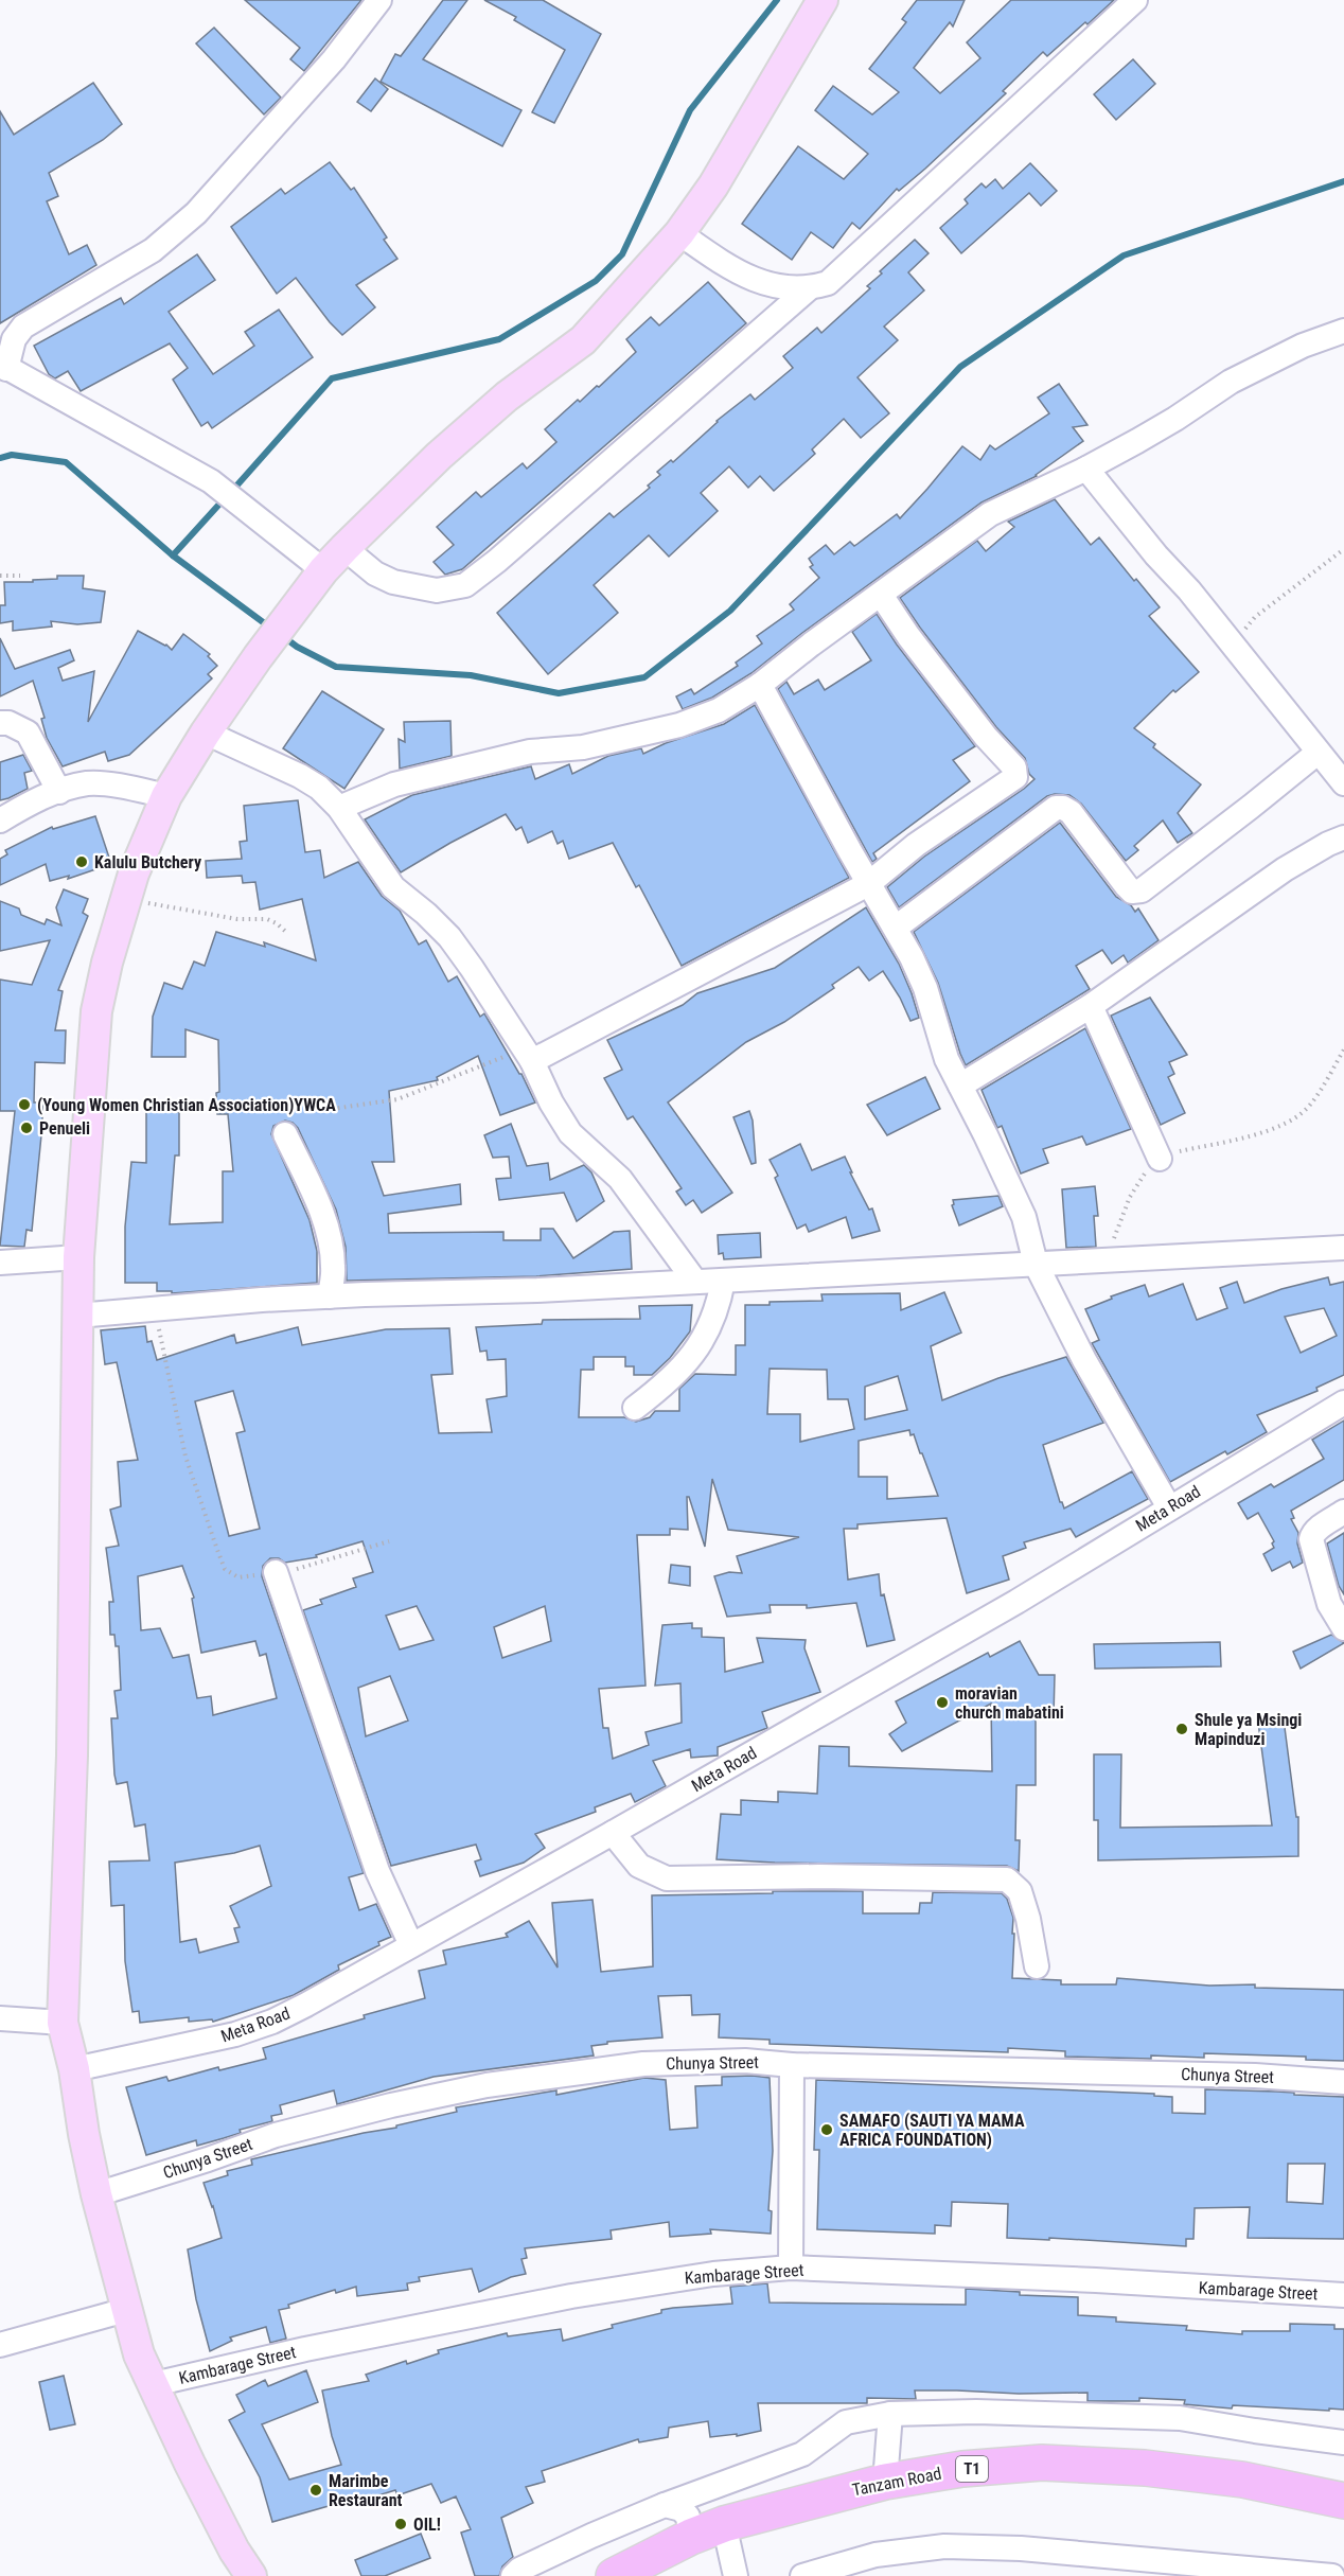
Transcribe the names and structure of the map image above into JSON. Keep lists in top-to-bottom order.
{
  "streets": {
    "highway": ["T1", "Tanzam Road"],
    "street": ["Meta Road", "Chunya Street", "Kambarage Street"]
  },
  "places": [
    "Kalulu Butchery",
    "(Young Women Christian Association)YWCA",
    "Penueli",
    "moravian church mabatini",
    "Shule ya Msingi Mapinduzi",
    "SAMAFO (SAUTI YA MAMA AFRICA FOUNDATION)",
    "Marimbe Restaurant",
    "OIL!"
  ]
}
